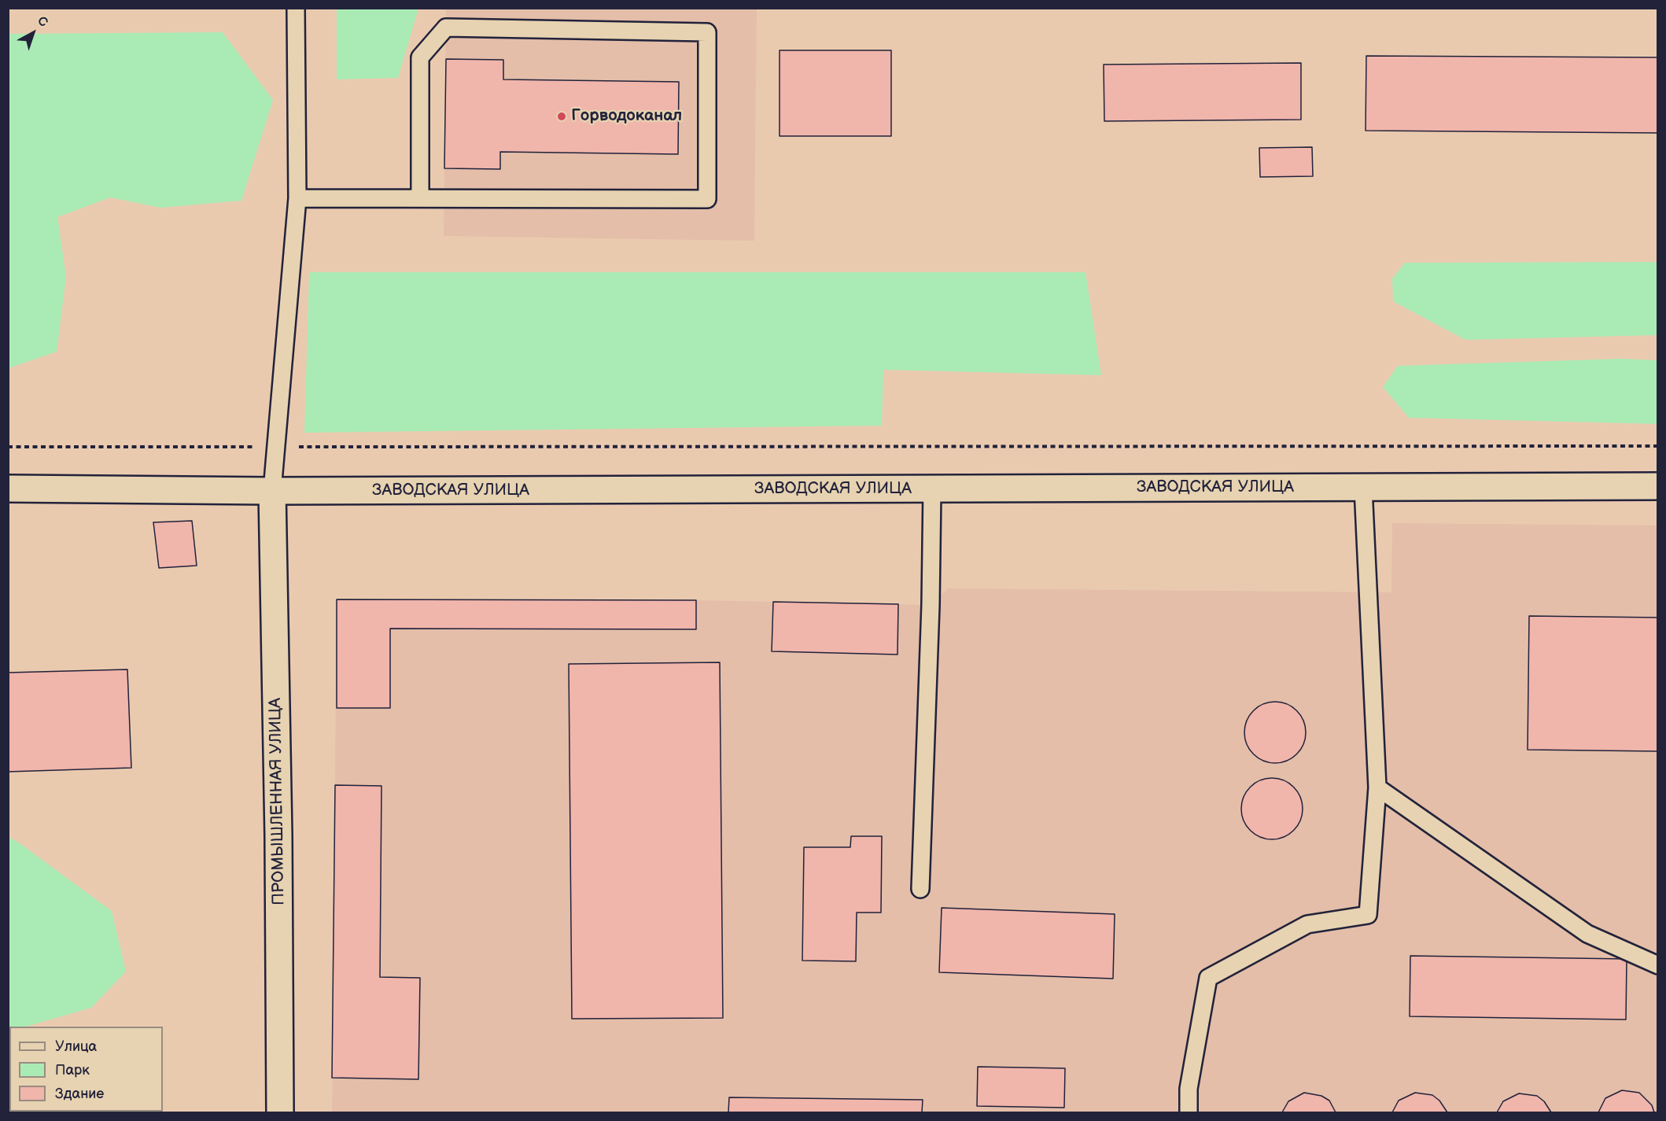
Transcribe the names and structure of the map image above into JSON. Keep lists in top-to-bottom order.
{
  "streets": {
    "main road": ["ЗАВОДСКАЯ УЛИЦА", "ПРОМЫШЛЕННАЯ УЛИЦА"]
  },
  "crossings": [
    ["ЗАВОДСКАЯ УЛИЦА", "ПРОМЫШЛЕННАЯ УЛИЦА"]
  ],
  "places": ["Горводоканал"],
  "legend": ["Улица", "Парк", "Здание"],
  "north": "top right"
}
